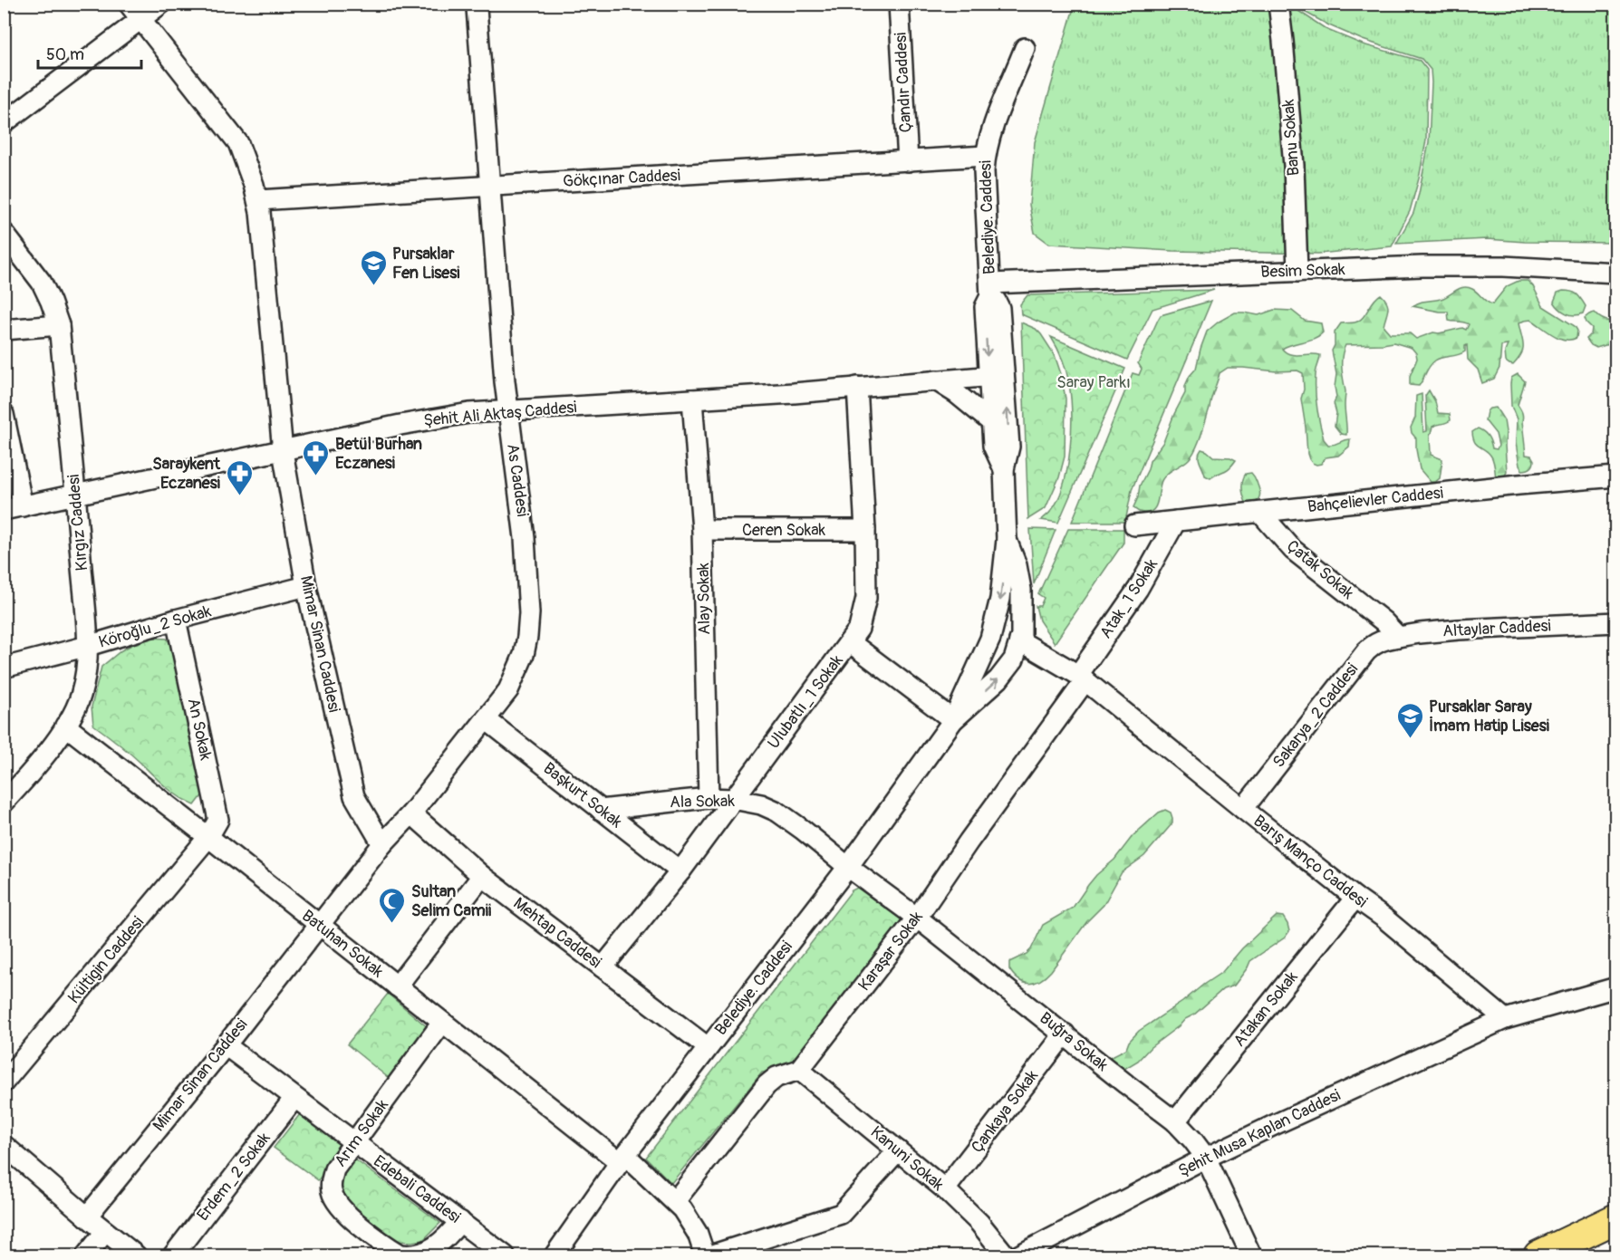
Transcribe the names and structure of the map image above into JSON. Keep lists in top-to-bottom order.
{
  "streets": {
    "street": [
      "Çandır Caddesi",
      "Banu Sokak",
      "Gökçınar Caddesi",
      "Belediye. Caddesi",
      "Besim Sokak",
      "Şehit Ali Aktaş Caddesi",
      "As Caddesi",
      "Bahçelievler Caddesi",
      "Kırgız Caddesi",
      "Ceren Sokak",
      "Çatak Sokak",
      "Alay Sokak",
      "Atak_1 Sokak",
      "Köroğlu_2 Sokak",
      "Altaylar Caddesi",
      "Mimar Sinan Caddesi",
      "Ulubatlı_1 Sokak",
      "Sakarya_2 Caddesi",
      "An Sokak",
      "Başkurt Sokak",
      "Ala Sokak",
      "Barış Manço Caddesi",
      "Mehtap Caddesi",
      "Batuhan Sokak",
      "Karaşar Sokak",
      "Kültigin Caddesi",
      "Atakan Sokak",
      "Buğra Sokak",
      "Çankaya Sokak",
      "Arım Sokak",
      "Şehit Musa Kaplan Caddesi",
      "Kanuni Sokak",
      "Erdem_2 Sokak",
      "Edebali Caddesi"
    ]
  },
  "crossings": [
    ["Çandır Caddesi", "Gökçınar Caddesi"],
    ["Banu Sokak", "Besim Sokak"],
    ["Gökçınar Caddesi", "Belediye. Caddesi"],
    ["Gökçınar Caddesi", "As Caddesi"],
    ["Gökçınar Caddesi", "Mimar Sinan Caddesi"],
    ["Belediye. Caddesi", "Besim Sokak"],
    ["Belediye. Caddesi", "Şehit Ali Aktaş Caddesi"],
    ["Belediye. Caddesi", "Ala Sokak"],
    ["Belediye. Caddesi", "Mehtap Caddesi"],
    ["Belediye. Caddesi", "Batuhan Sokak"],
    ["Belediye. Caddesi", "Buğra Sokak"],
    ["Şehit Ali Aktaş Caddesi", "As Caddesi"],
    ["Şehit Ali Aktaş Caddesi", "Kırgız Caddesi"],
    ["Şehit Ali Aktaş Caddesi", "Alay Sokak"],
    ["Şehit Ali Aktaş Caddesi", "Mimar Sinan Caddesi"],
    ["Şehit Ali Aktaş Caddesi", "Ulubatlı_1 Sokak"],
    ["As Caddesi", "Mimar Sinan Caddesi"],
    ["As Caddesi", "Başkurt Sokak"],
    ["As Caddesi", "Mehtap Caddesi"],
    ["Bahçelievler Caddesi", "Çatak Sokak"],
    ["Bahçelievler Caddesi", "Atak_1 Sokak"],
    ["Kırgız Caddesi", "Köroğlu_2 Sokak"],
    ["Kırgız Caddesi", "Batuhan Sokak"],
    ["Ceren Sokak", "Alay Sokak"],
    ["Ceren Sokak", "Ulubatlı_1 Sokak"],
    ["Çatak Sokak", "Altaylar Caddesi"],
    ["Çatak Sokak", "Sakarya_2 Caddesi"],
    ["Alay Sokak", "Ala Sokak"],
    ["Atak_1 Sokak", "Barış Manço Caddesi"],
    ["Atak_1 Sokak", "Karaşar Sokak"],
    ["Köroğlu_2 Sokak", "Mimar Sinan Caddesi"],
    ["Köroğlu_2 Sokak", "An Sokak"],
    ["Altaylar Caddesi", "Sakarya_2 Caddesi"],
    ["Mimar Sinan Caddesi", "Batuhan Sokak"],
    ["Mimar Sinan Caddesi", "Edebali Caddesi"],
    ["Ulubatlı_1 Sokak", "Başkurt Sokak"],
    ["Ulubatlı_1 Sokak", "Ala Sokak"],
    ["Ulubatlı_1 Sokak", "Mehtap Caddesi"],
    ["Sakarya_2 Caddesi", "Barış Manço Caddesi"],
    ["An Sokak", "Batuhan Sokak"],
    ["An Sokak", "Kültigin Caddesi"],
    ["Başkurt Sokak", "Ala Sokak"],
    ["Ala Sokak", "Buğra Sokak"],
    ["Barış Manço Caddesi", "Karaşar Sokak"],
    ["Barış Manço Caddesi", "Atakan Sokak"],
    ["Barış Manço Caddesi", "Şehit Musa Kaplan Caddesi"],
    ["Batuhan Sokak", "Kültigin Caddesi"],
    ["Batuhan Sokak", "Arım Sokak"],
    ["Karaşar Sokak", "Buğra Sokak"],
    ["Karaşar Sokak", "Kanuni Sokak"],
    ["Atakan Sokak", "Buğra Sokak"],
    ["Buğra Sokak", "Çankaya Sokak"],
    ["Buğra Sokak", "Şehit Musa Kaplan Caddesi"],
    ["Çankaya Sokak", "Kanuni Sokak"],
    ["Arım Sokak", "Edebali Caddesi"],
    ["Erdem_2 Sokak", "Edebali Caddesi"]
  ],
  "parks": ["Saray Parkı"],
  "places": {
    "school or university": ["Pursaklar Fen Lisesi", "Pursaklar Saray İmam Hatip Lisesi"],
    "pharmacy": ["Betül Burhan Eczanesi", "Saraykent Eczanesi"],
    "mosque": ["Sultan Selim Camii"]
  },
  "scale_bar": "50 m"
}
